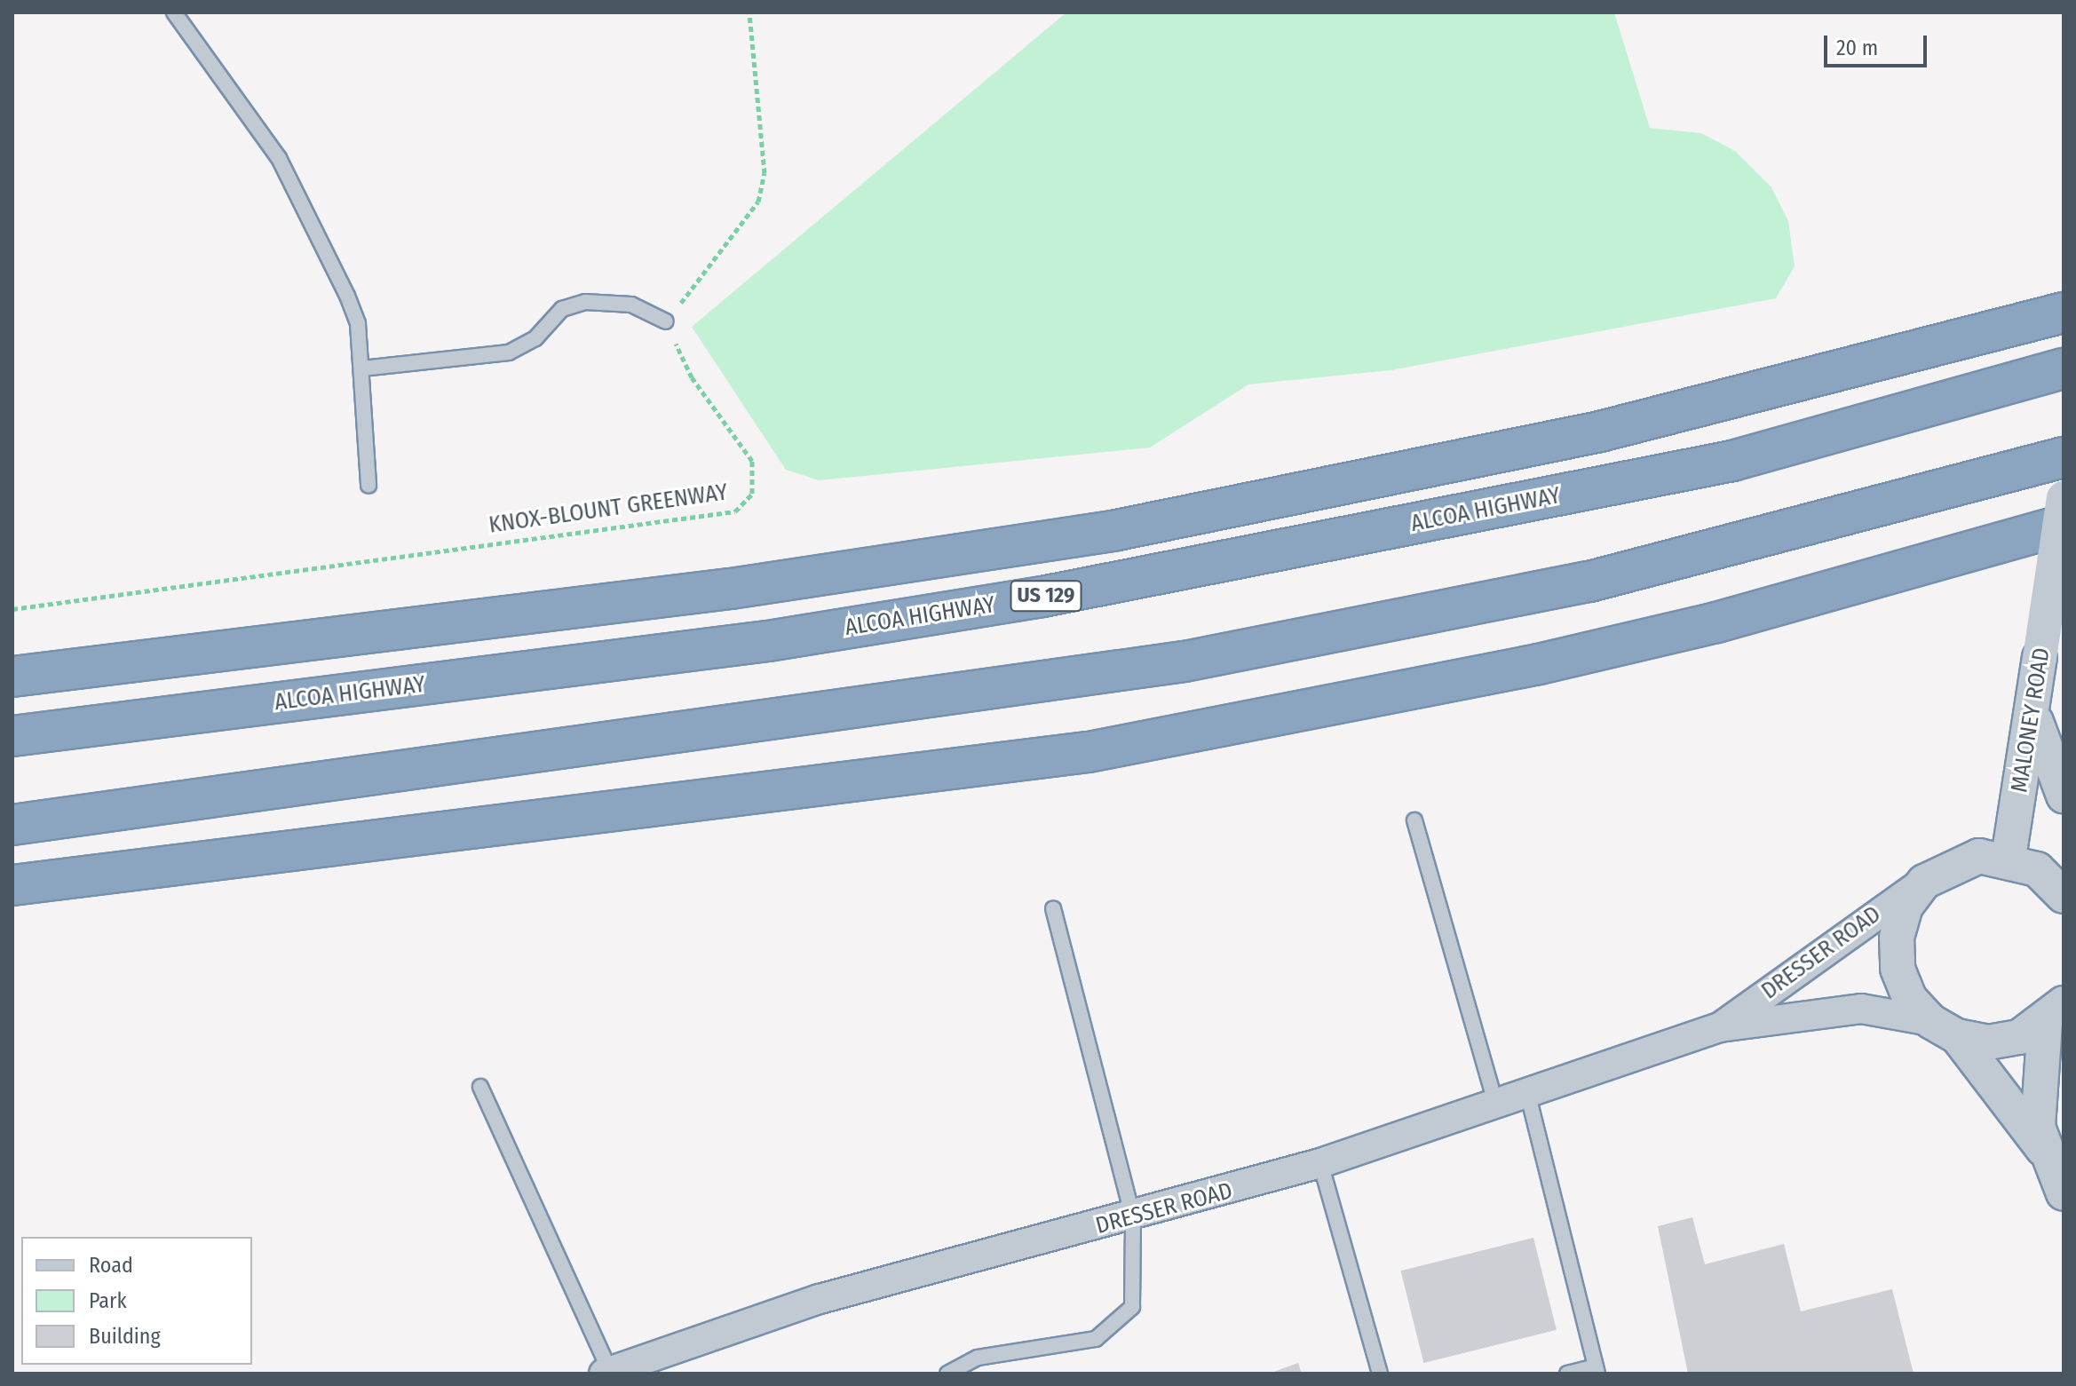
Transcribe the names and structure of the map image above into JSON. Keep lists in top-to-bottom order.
{
  "streets": {
    "highway": ["ALCOA HIGHWAY", "US 129"],
    "street": ["MALONEY ROAD", "DRESSER ROAD"],
    "path": ["KNOX-BLOUNT GREENWAY"]
  },
  "legend": ["Road", "Park", "Building"],
  "scale_bar": "20 m"
}
